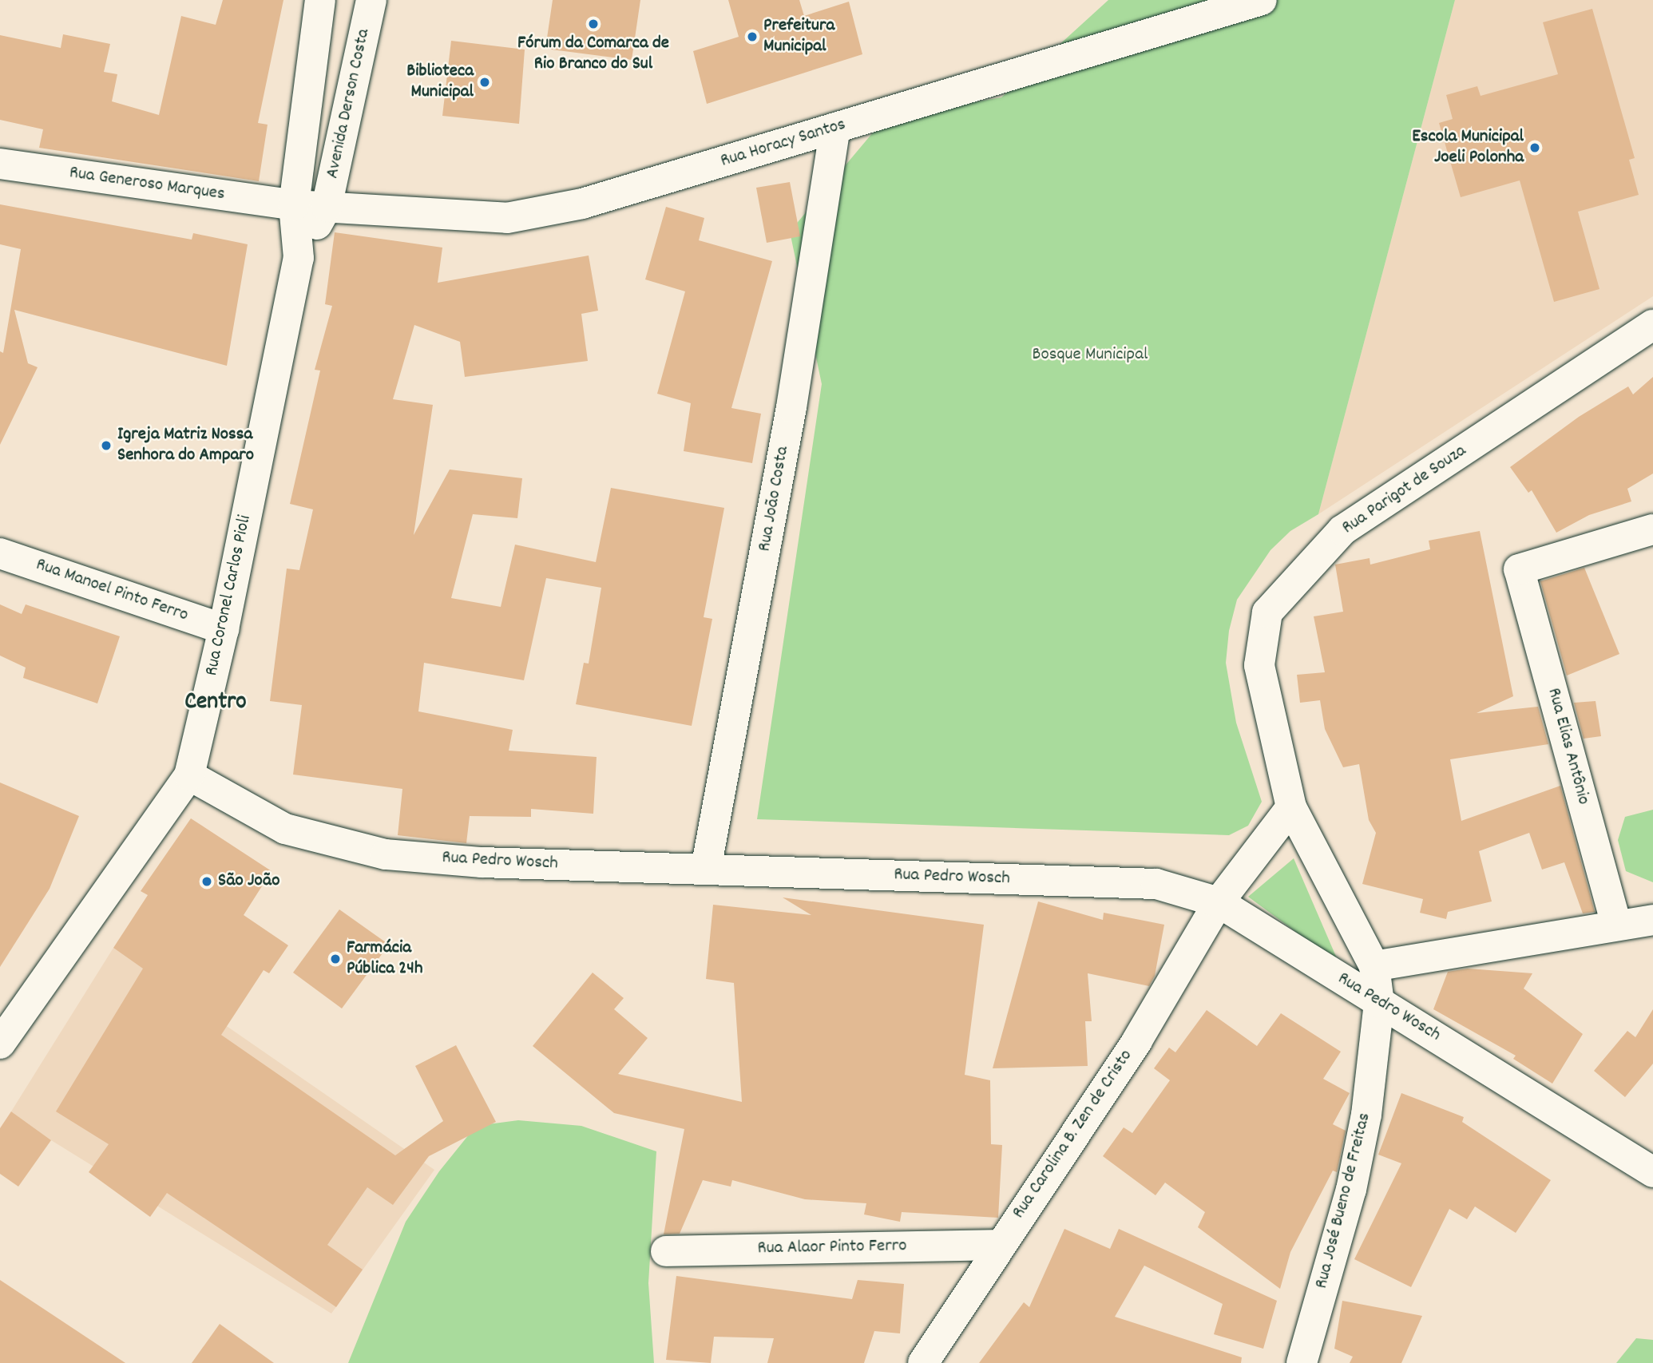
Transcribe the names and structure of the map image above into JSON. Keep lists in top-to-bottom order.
{
  "streets": {
    "street": [
      "Avenida Derson Costa",
      "Rua Horacy Santos",
      "Rua Generoso Marques",
      "Rua Parigot de Souza",
      "Rua João Costa",
      "Rua Manoel Pinto Ferro",
      "Rua Coronel Carlos Pioli",
      "Rua Elias Antônio",
      "Rua Pedro Wosch",
      "Rua Carolina B. Zen de Cristo",
      "Rua José Bueno de Freitas",
      "Rua Alaor Pinto Ferro"
    ]
  },
  "crossings": [
    ["Avenida Derson Costa", "Rua Horacy Santos"],
    ["Avenida Derson Costa", "Rua Generoso Marques"],
    ["Avenida Derson Costa", "Rua Coronel Carlos Pioli"],
    ["Rua Horacy Santos", "Rua Generoso Marques"],
    ["Rua Horacy Santos", "Rua João Costa"],
    ["Rua Horacy Santos", "Rua Coronel Carlos Pioli"],
    ["Rua Generoso Marques", "Rua Coronel Carlos Pioli"],
    ["Rua Parigot de Souza", "Rua Pedro Wosch"],
    ["Rua Parigot de Souza", "Rua Carolina B. Zen de Cristo"],
    ["Rua Parigot de Souza", "Rua José Bueno de Freitas"],
    ["Rua João Costa", "Rua Pedro Wosch"],
    ["Rua Manoel Pinto Ferro", "Rua Coronel Carlos Pioli"],
    ["Rua Coronel Carlos Pioli", "Rua Pedro Wosch"],
    ["Rua Pedro Wosch", "Rua Carolina B. Zen de Cristo"],
    ["Rua Pedro Wosch", "Rua José Bueno de Freitas"],
    ["Rua Carolina B. Zen de Cristo", "Rua Alaor Pinto Ferro"]
  ],
  "districts": ["Centro"],
  "parks": ["Bosque Municipal"],
  "places": [
    "Fórum da Comarca de Rio Branco do Sul",
    "Prefeitura Municipal",
    "Biblioteca Municipal",
    "Escola Municipal Joeli Polonha",
    "Igreja Matriz Nossa Senhora do Amparo",
    "São João",
    "Farmácia Pública 24h"
  ]
}
